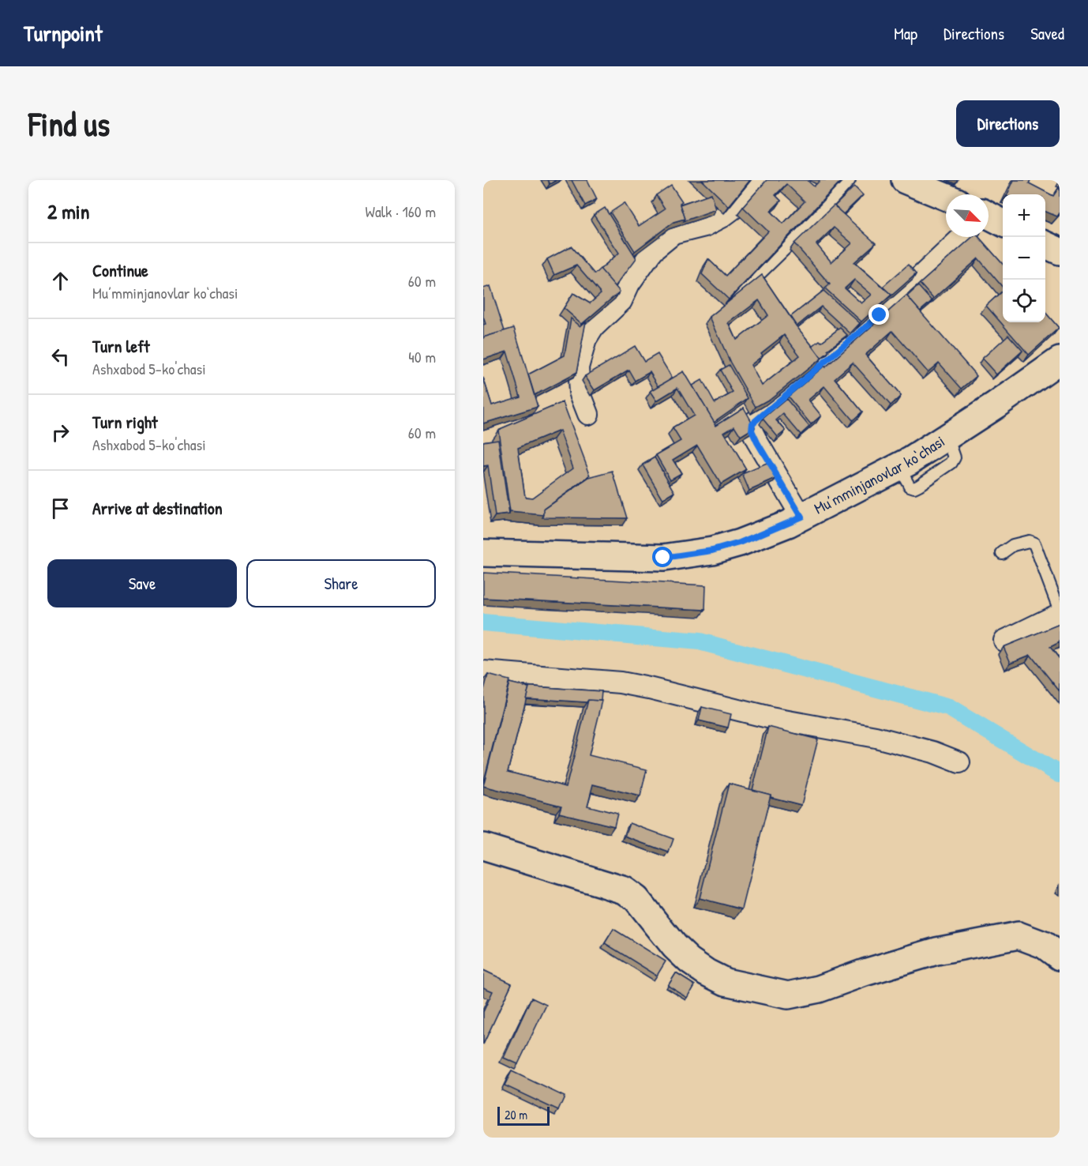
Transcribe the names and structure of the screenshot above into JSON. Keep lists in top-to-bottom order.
{
  "streets": {
    "main road": ["Mu’mminjanovlar ko‘chasi"]
  },
  "scale_bar": "20 m",
  "north": "bottom right",
  "page": {
    "header": "Turnpoint",
    "nav": ["Map", "Directions", "Saved"],
    "buttons": [
      "Directions",
      ["Save", "Share"]
    ],
    "title": "Find us",
    "heading": ["2 min", "Walk · 160 m"],
    "map_buttons": ["+", "−"],
    "list": [
      ["Continue", "Mu’mminjanovlar ko‘chasi", "60 m"],
      ["Turn left", "Ashxabod 5-ko'chasi", "40 m"],
      ["Turn right", "Ashxabod 5-ko'chasi", "60 m"],
      "Arrive at destination"
    ],
    "scale": "20 m"
  }
}
